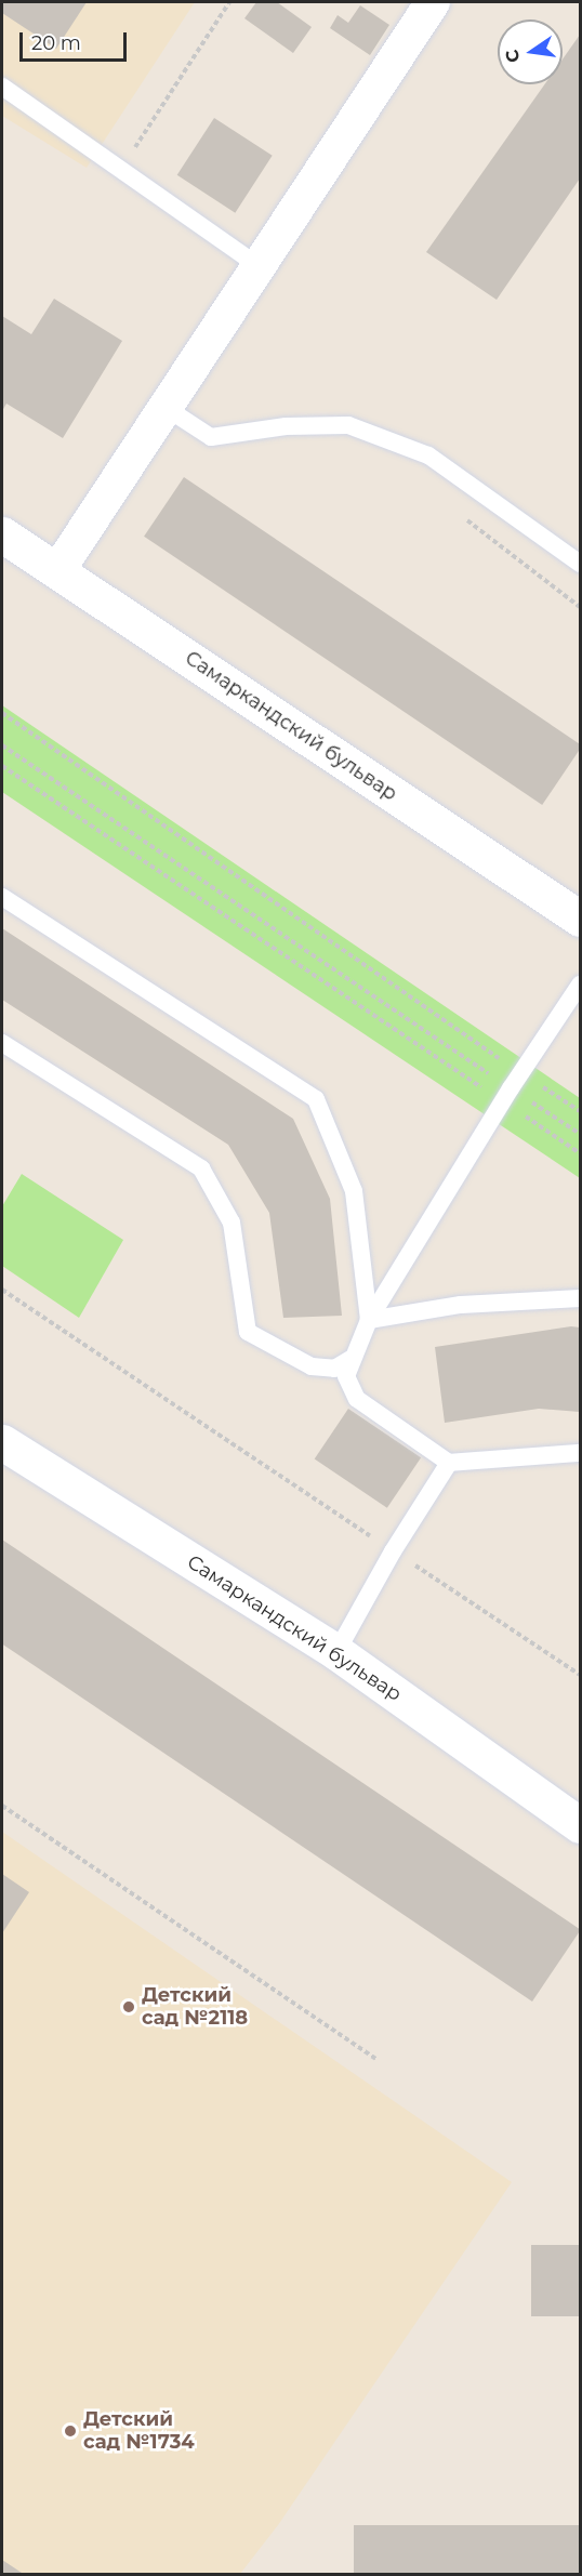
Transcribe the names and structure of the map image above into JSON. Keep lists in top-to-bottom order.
{
  "streets": {
    "street": ["Самаркандский бульвар"]
  },
  "places": ["Детский сад №2118", "Детский сад №1734"],
  "scale_bar": "20 m",
  "north": "left"
}
